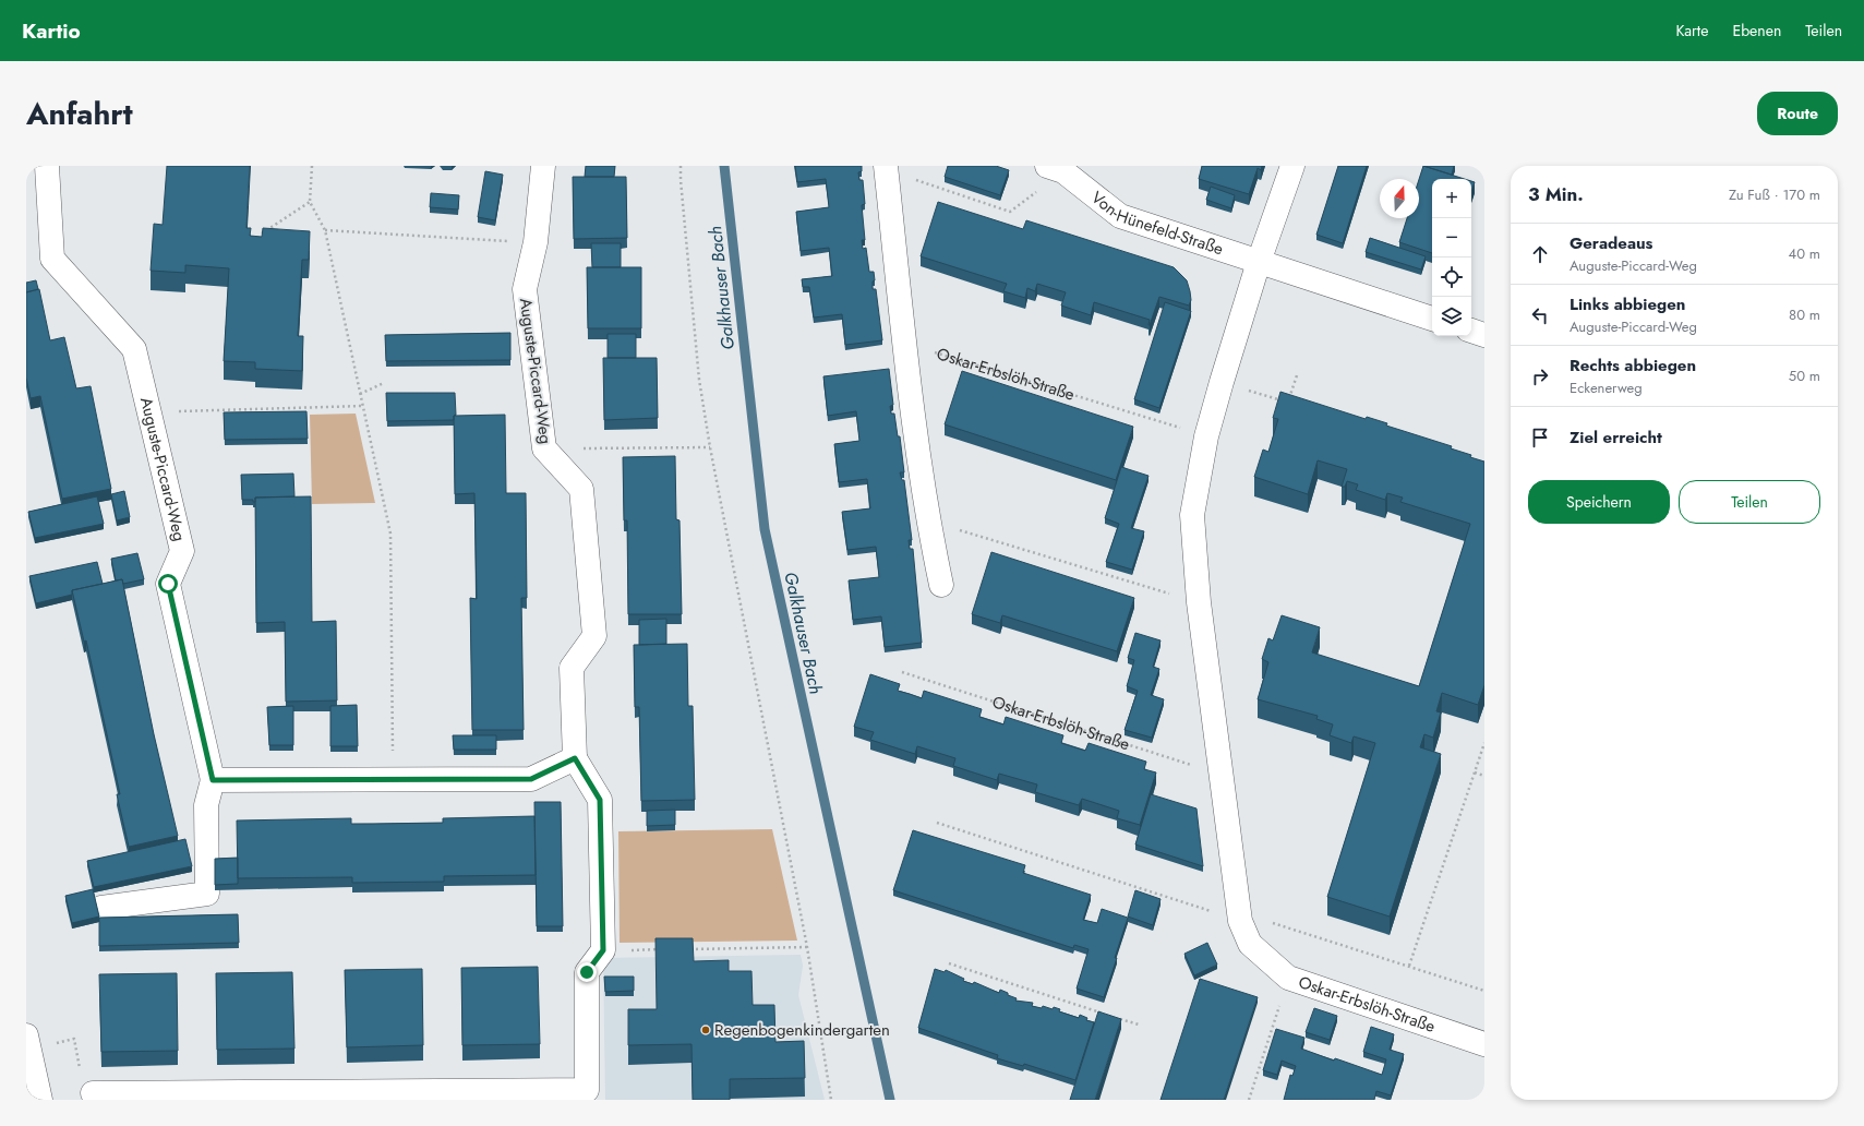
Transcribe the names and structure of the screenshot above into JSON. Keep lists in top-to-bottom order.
{
  "streets": {
    "street": ["Von-Hünefeld-Straße", "Auguste-Piccard-Weg", "Oskar-Erbslöh-Straße"]
  },
  "crossings": [
    ["Von-Hünefeld-Straße", "Oskar-Erbslöh-Straße"]
  ],
  "water": ["Galkhauser Bach"],
  "places": ["Regenbogenkindergarten"],
  "north": "top",
  "page": {
    "header": "Kartio",
    "nav": ["Karte", "Ebenen", "Teilen"],
    "title": "Anfahrt",
    "buttons": [
      "Route",
      ["Speichern", "Teilen"]
    ],
    "heading": ["3 Min.", "Zu Fuß · 170 m"],
    "map_buttons": ["+", "−"],
    "list": [
      ["Geradeaus", "Auguste-Piccard-Weg", "40 m"],
      ["Links abbiegen", "Auguste-Piccard-Weg", "80 m"],
      ["Rechts abbiegen", "Eckenerweg", "50 m"],
      "Ziel erreicht"
    ]
  }
}
